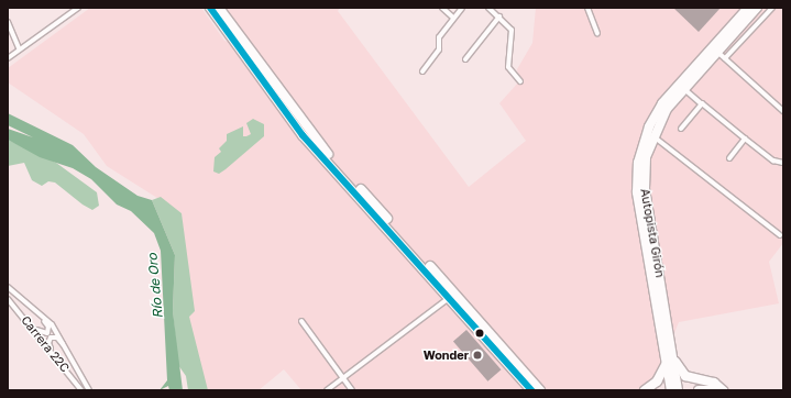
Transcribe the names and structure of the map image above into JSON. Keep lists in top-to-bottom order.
{
  "streets": {
    "highway": ["Autopista Girón"],
    "street": ["Carrera 22C"]
  },
  "water": ["Río de Oro"],
  "places": ["Wonder"]
}
